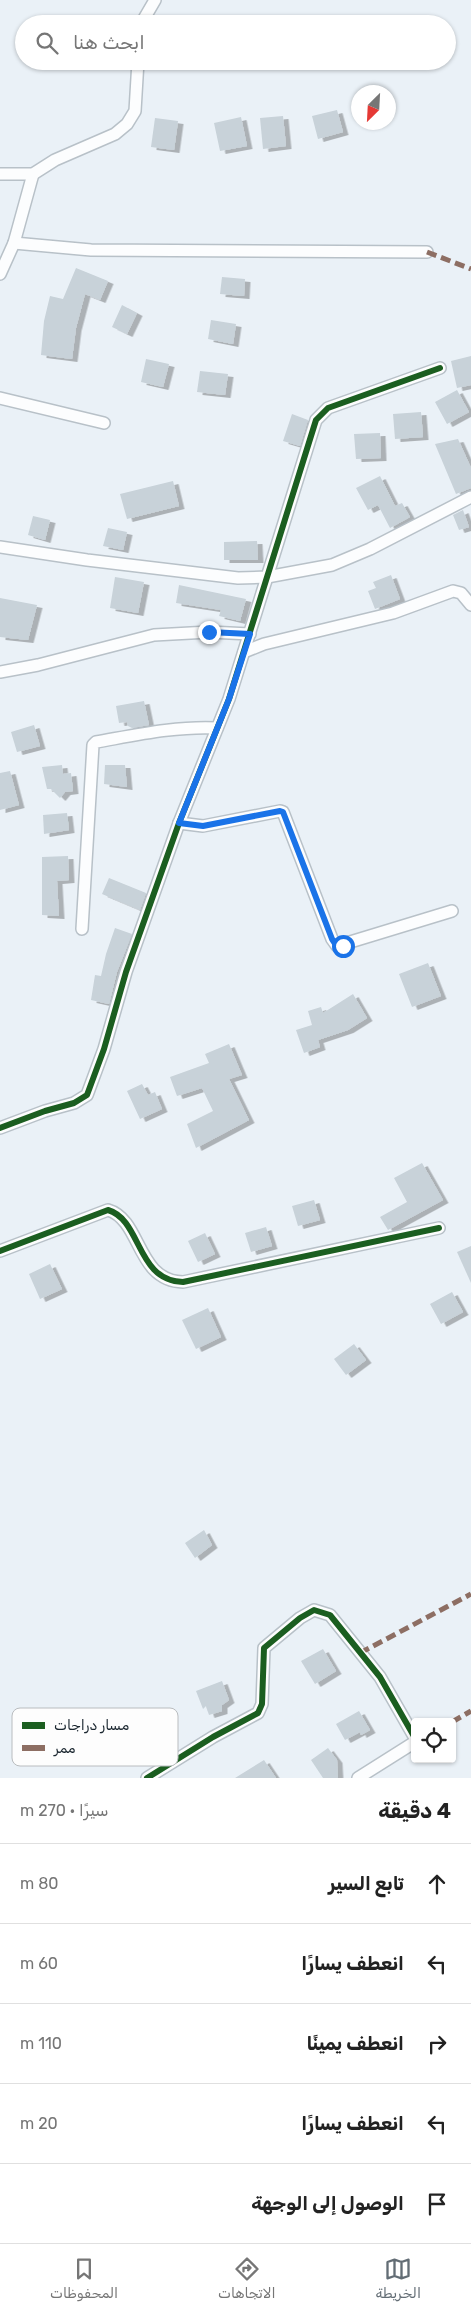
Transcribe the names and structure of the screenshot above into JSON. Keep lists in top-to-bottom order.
{
  "legend": ["مسار دراجات", "ممر"],
  "north": "bottom left",
  "page": {
    "search": "ابحث هنا",
    "heading": ["4 دقيقة", "سيرًا · 270 m"],
    "list": [
      ["تابع السير", "80 m"],
      ["انعطف يسارًا", "60 m"],
      ["انعطف يمينًا", "110 m"],
      ["انعطف يسارًا", "20 m"],
      "الوصول إلى الوجهة"
    ],
    "nav": ["الخريطة", "الاتجاهات", "المحفوظات"]
  }
}
